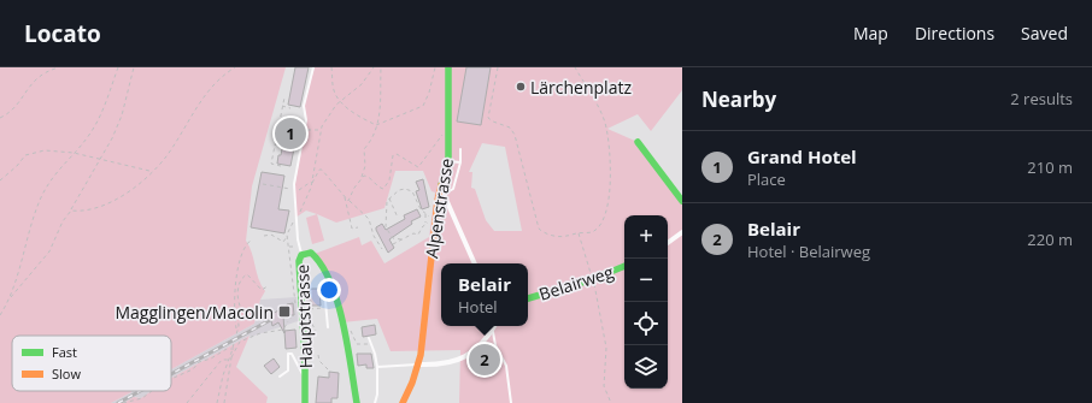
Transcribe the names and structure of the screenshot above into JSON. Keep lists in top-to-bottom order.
{
  "streets": {
    "street": ["Alpenstrasse", "Belairweg", "Hauptstrasse"]
  },
  "places": {
    "other": ["Lärchenplatz"],
    "transit": ["Magglingen/Macolin"]
  },
  "legend": ["Fast", "Slow"],
  "page": {
    "header": "Locato",
    "nav": ["Map", "Directions", "Saved"],
    "heading": ["Nearby", "2 results"],
    "pins": ["1", "2"],
    "list": [
      {
        "mark": "1",
        "name": "Grand Hotel",
        "note": "Place",
        "value": "210 m"
      },
      {
        "mark": "2",
        "name": "Belair",
        "note": "Hotel · Belairweg",
        "value": "220 m"
      }
    ],
    "map_buttons": ["+", "−"],
    "popup": ["Belair", "Hotel"]
  }
}
